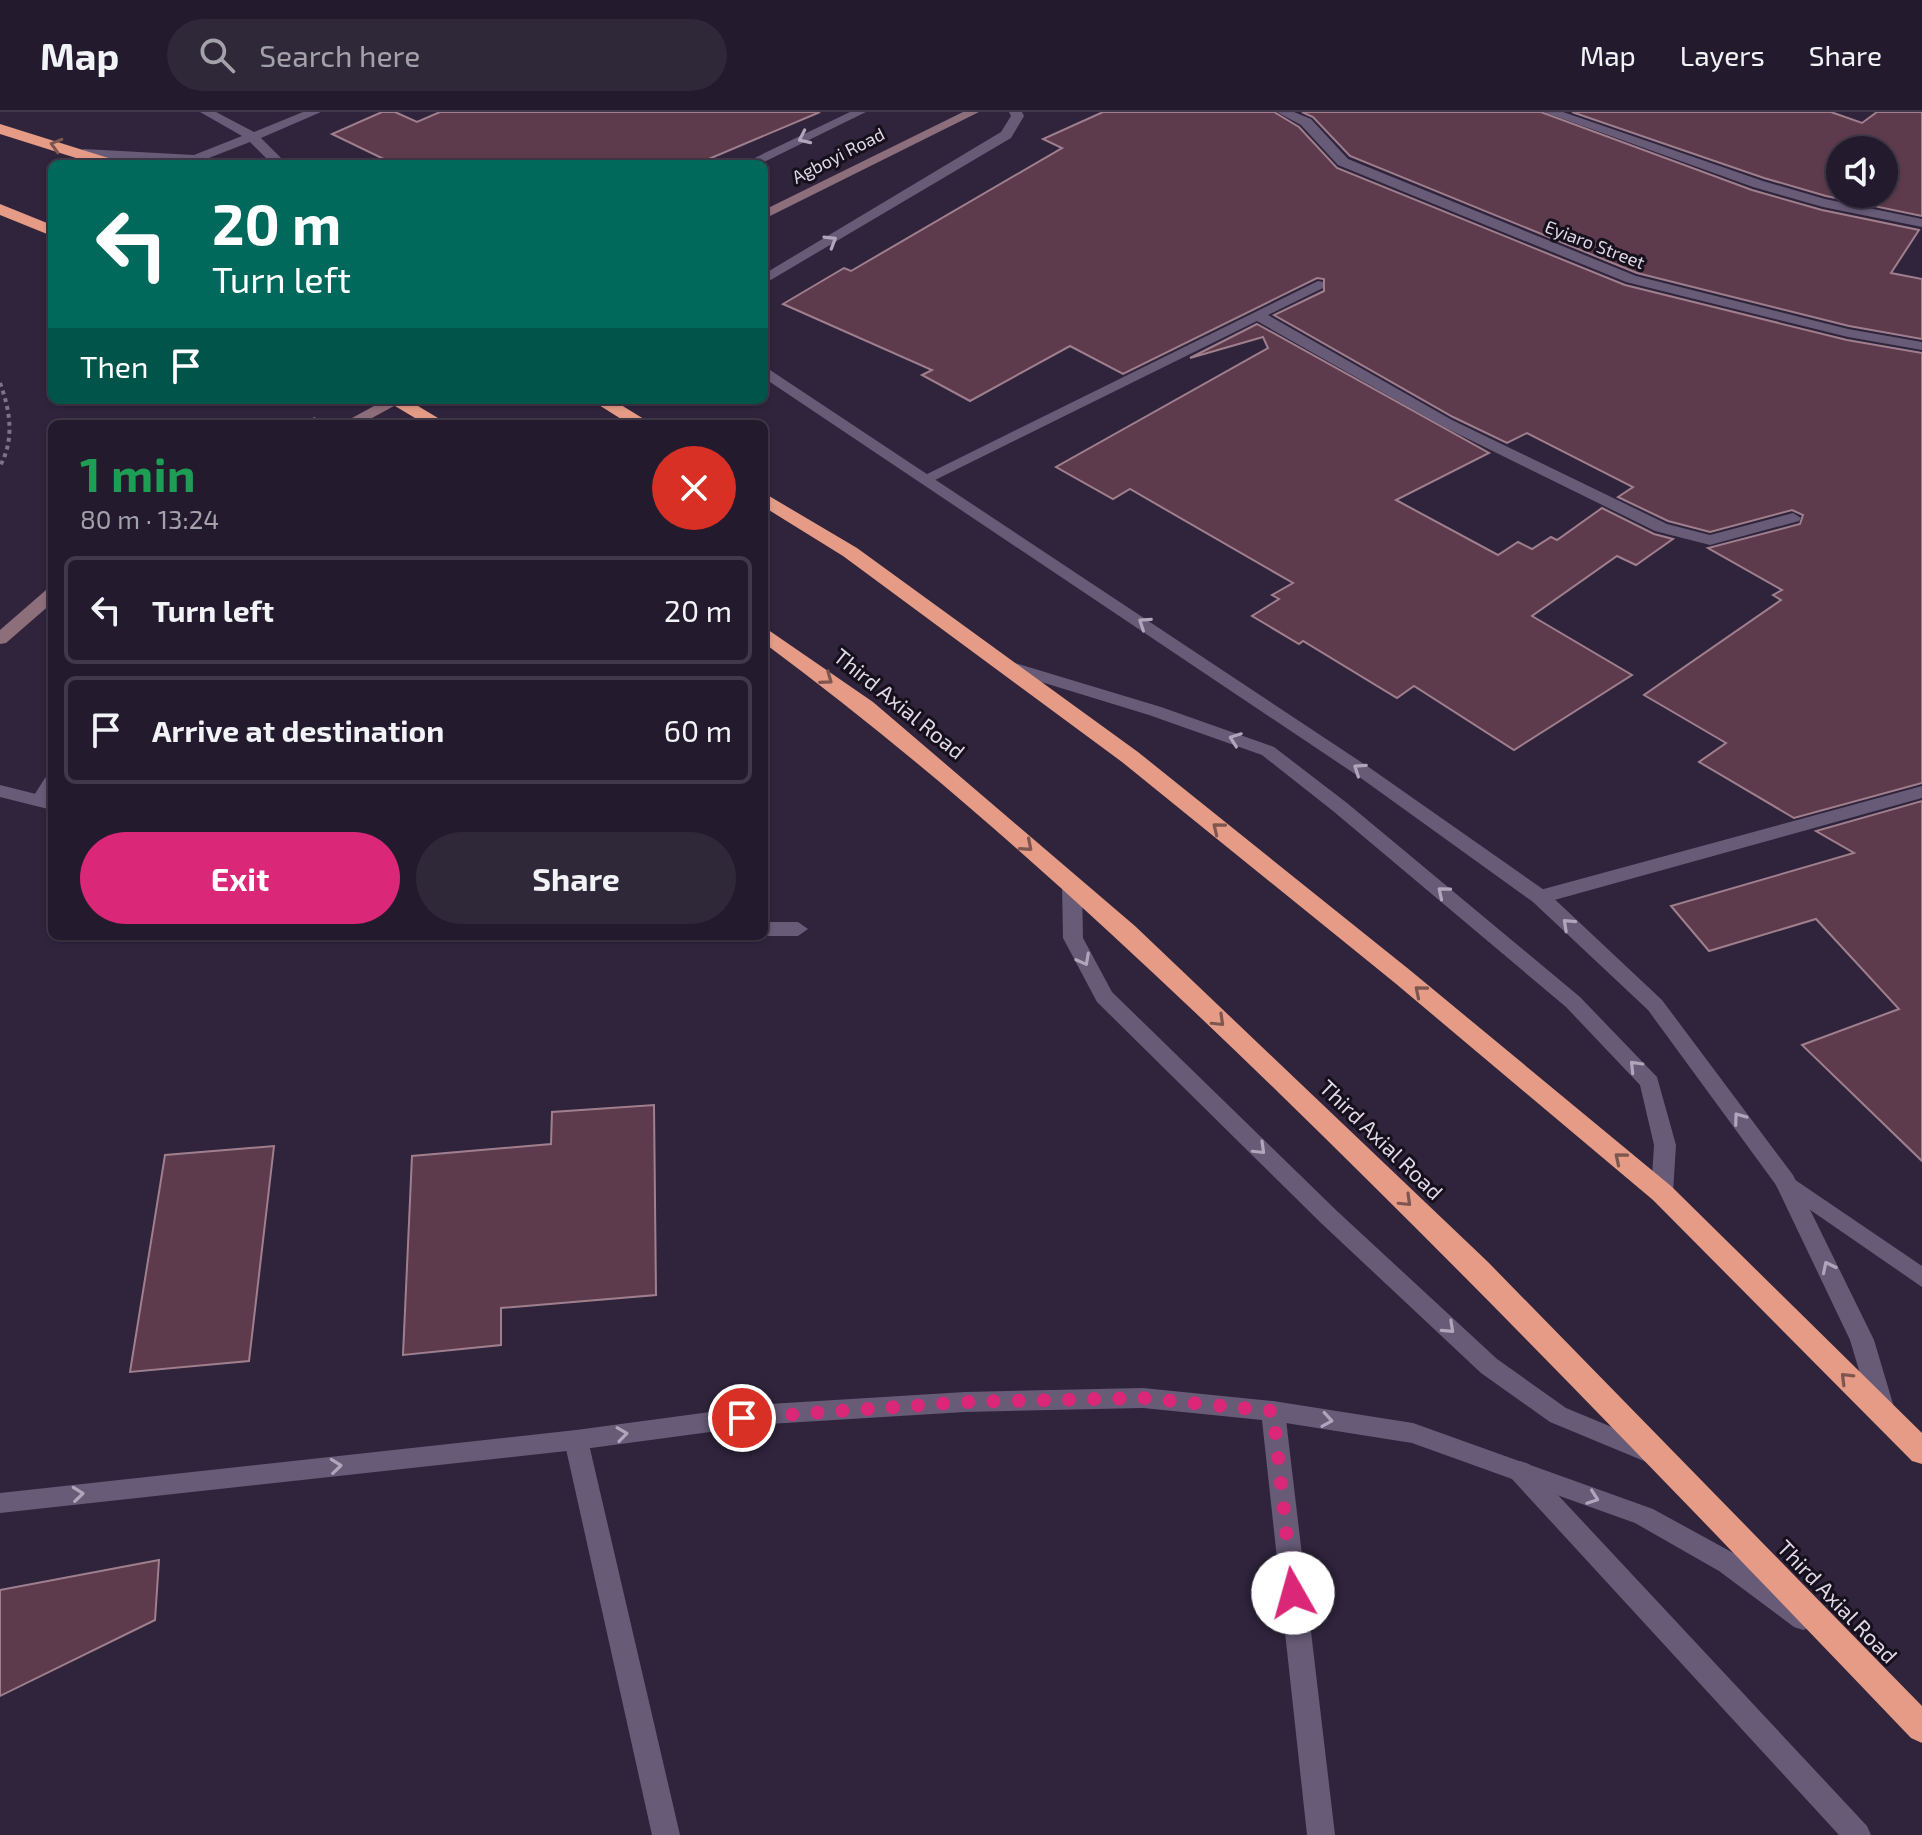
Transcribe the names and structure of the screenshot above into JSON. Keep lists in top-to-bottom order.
{
  "streets": {
    "highway": ["Third Axial Road"],
    "main road": ["Agboyi Road"],
    "street": ["Eyiaro Street"]
  },
  "page": {
    "header": "Map",
    "search": "Search here",
    "nav": ["Map", "Layers", "Share"],
    "turn": ["20 m", "Turn left"],
    "then": "Then",
    "heading": ["1 min", "80 m · 13:24"],
    "list": [
      {
        "name": "Turn left",
        "value": "20 m"
      },
      {
        "name": "Arrive at destination",
        "value": "60 m"
      }
    ],
    "buttons": ["Exit", "Share"]
  }
}
